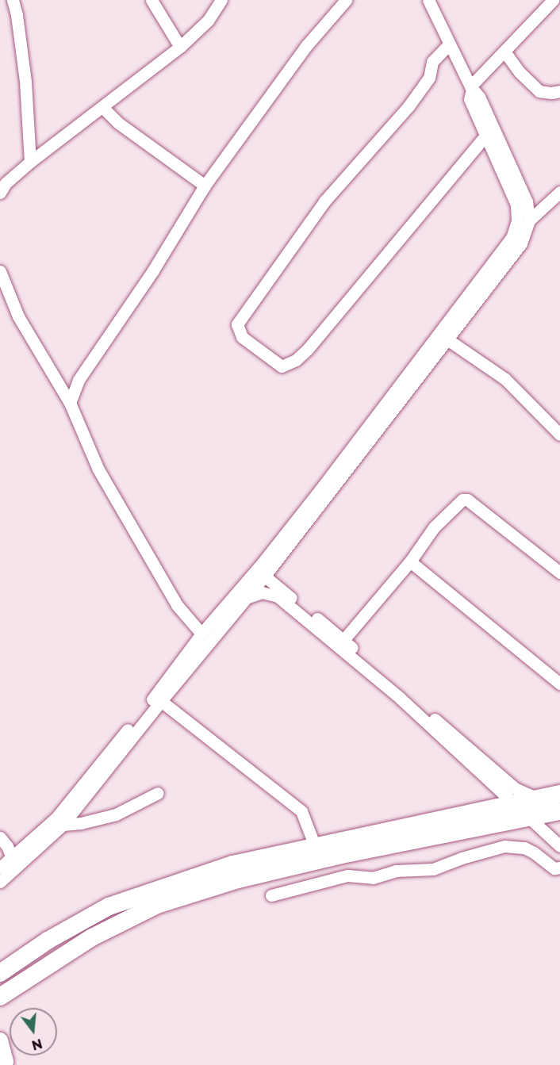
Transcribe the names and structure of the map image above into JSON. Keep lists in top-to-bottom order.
{
  "north": "bottom"
}
